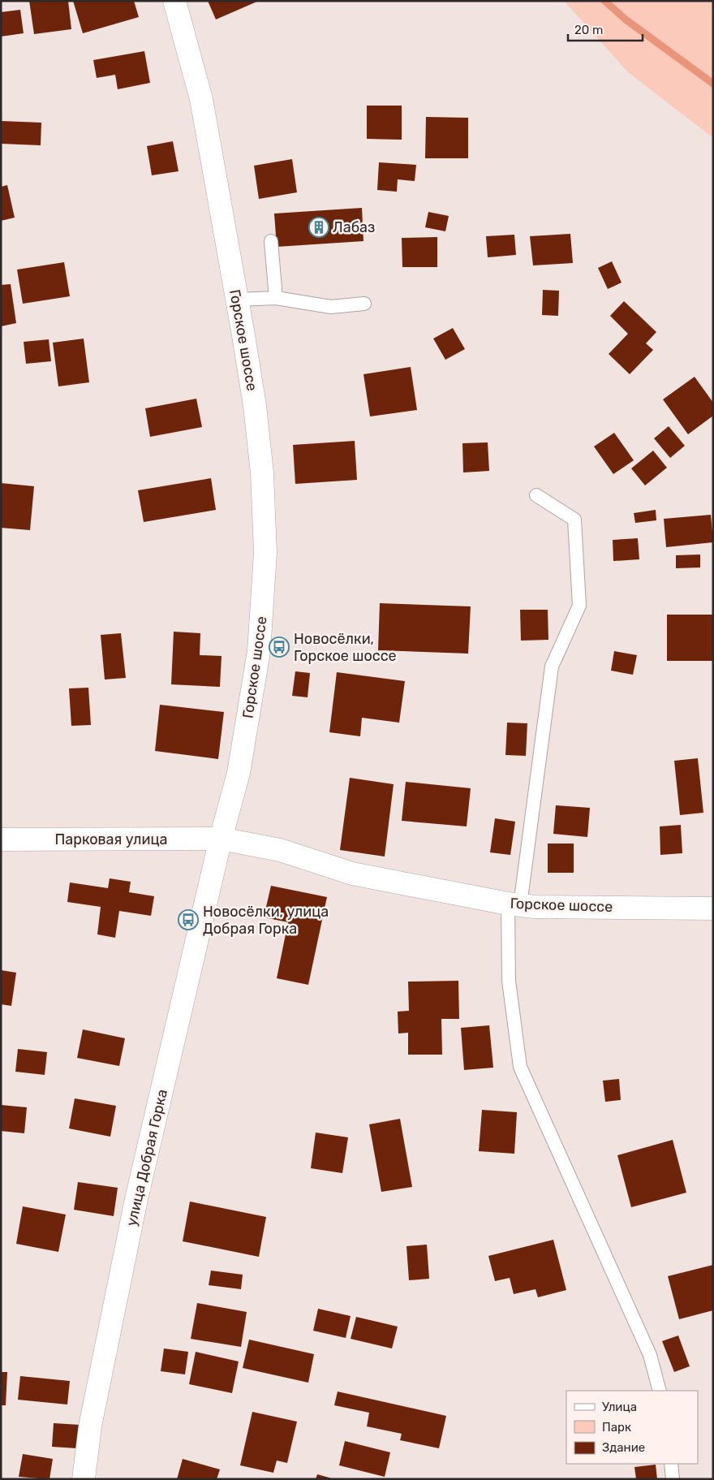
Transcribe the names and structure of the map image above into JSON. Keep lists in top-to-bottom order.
{
  "streets": {
    "main road": ["Горское шоссе", "Парковая улица", "улица Добрая Горка"]
  },
  "crossings": [
    ["Горское шоссе", "Парковая улица"],
    ["Горское шоссе", "улица Добрая Горка"],
    ["Парковая улица", "улица Добрая Горка"]
  ],
  "places": {
    "building": ["Лабаз"],
    "bus stop": ["Новосёлки, Горское шоссе", "Новосёлки, улица Добрая Горка"]
  },
  "legend": ["Улица", "Парк", "Здание"],
  "scale_bar": "20 m"
}
